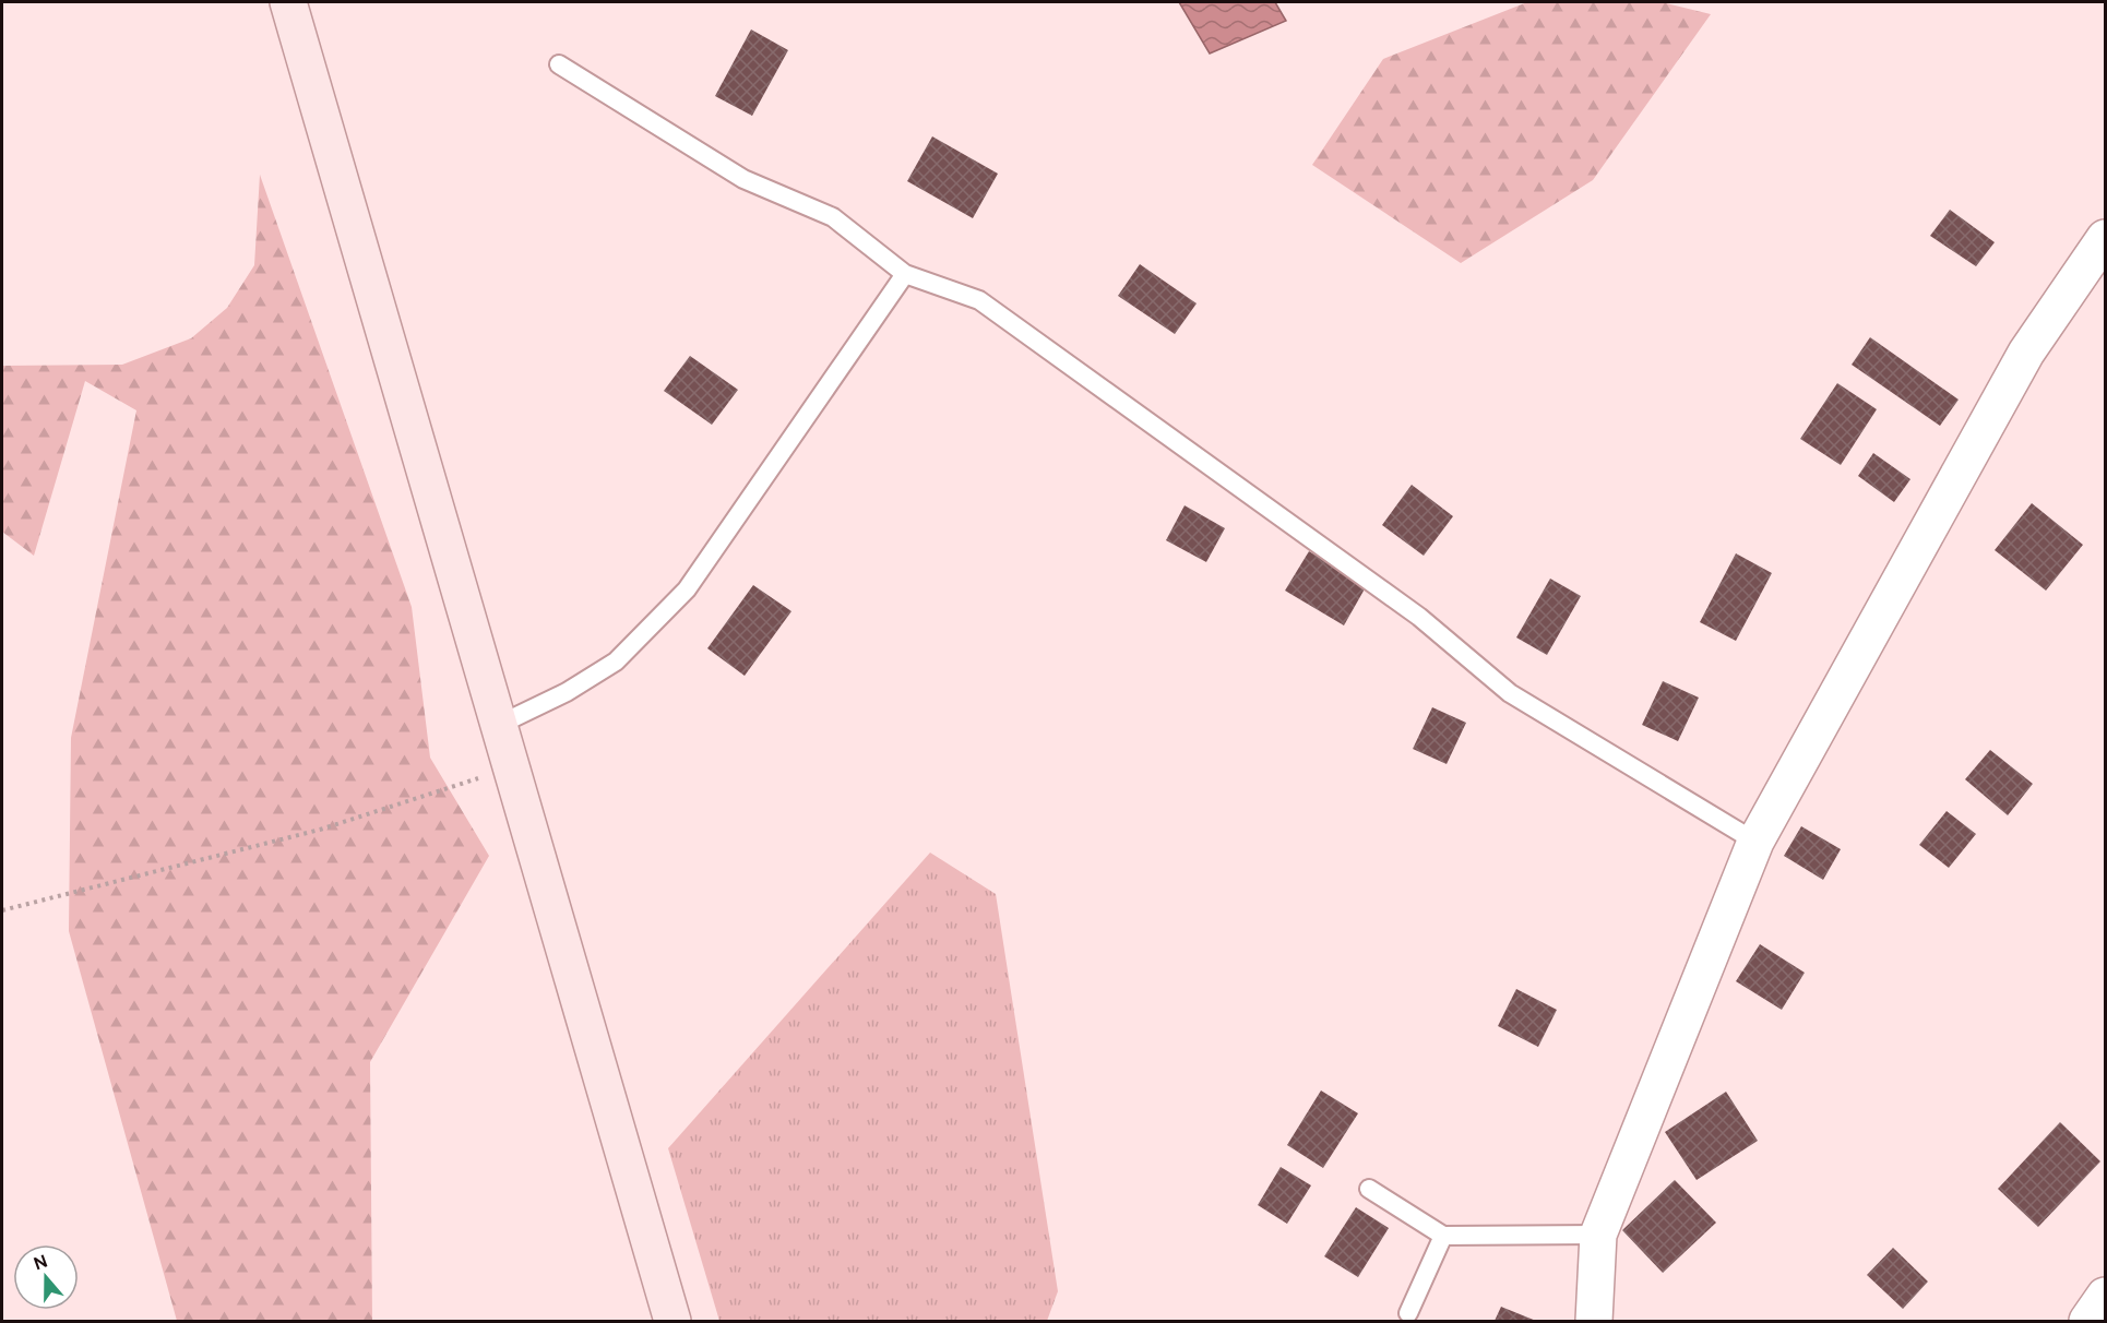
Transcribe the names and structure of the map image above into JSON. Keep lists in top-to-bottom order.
{
  "north": "top"
}
